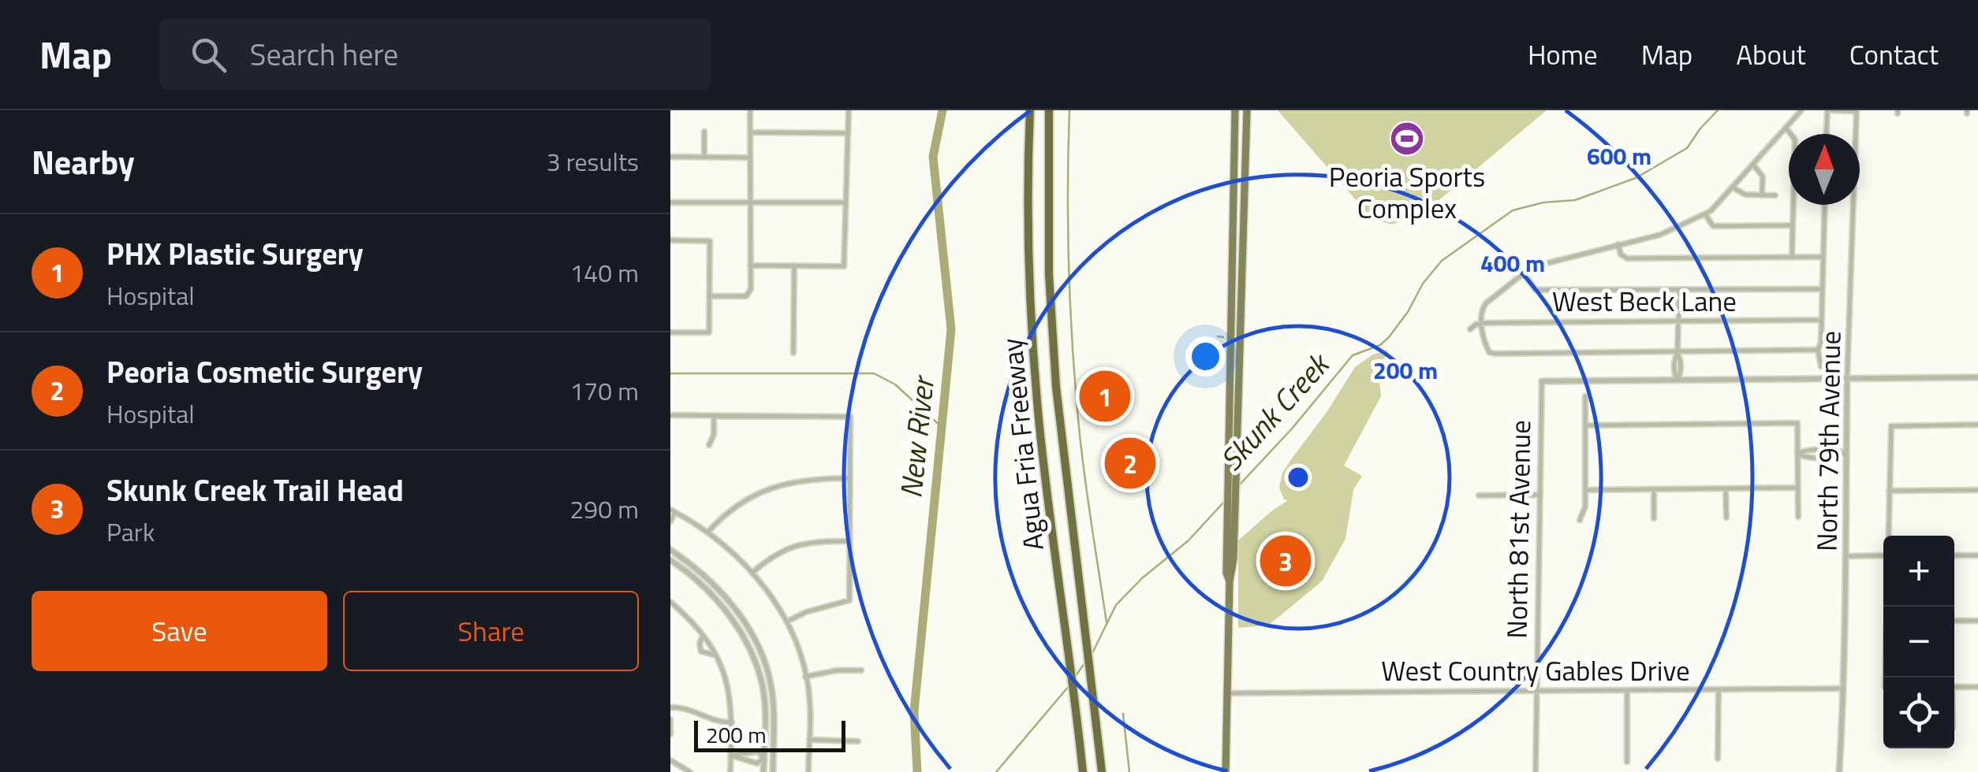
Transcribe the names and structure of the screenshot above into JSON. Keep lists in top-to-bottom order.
{
  "streets": {
    "highway": ["Agua Fria Freeway"],
    "street": [
      "West Beck Lane",
      "North 79th Avenue",
      "North 81st Avenue",
      "West Country Gables Drive"
    ]
  },
  "crossings": [
    ["North 79th Avenue", "West Country Gables Drive"],
    ["North 81st Avenue", "West Country Gables Drive"]
  ],
  "water": ["Skunk Creek", "New River"],
  "places": {
    "sports": ["Peoria Sports Complex"]
  },
  "scale_bar": "200 m",
  "north": "top",
  "page": {
    "header": "Map",
    "search": "Search here",
    "nav": [
      "Home",
      "Map",
      "About",
      "Contact"
    ],
    "heading": ["Nearby", "3 results"],
    "list": [
      {
        "mark": "1",
        "name": "PHX Plastic Surgery",
        "note": "Hospital",
        "value": "140 m"
      },
      {
        "mark": "2",
        "name": "Peoria Cosmetic Surgery",
        "note": "Hospital",
        "value": "170 m"
      },
      {
        "mark": "3",
        "name": "Skunk Creek Trail Head",
        "note": "Park",
        "value": "290 m"
      }
    ],
    "pins": ["1", "2", "3"],
    "map_buttons": ["+", "−"],
    "buttons": ["Save", "Share"],
    "scale": "200 m"
  },
  "rings": ["600 m", "400 m", "200 m"]
}
